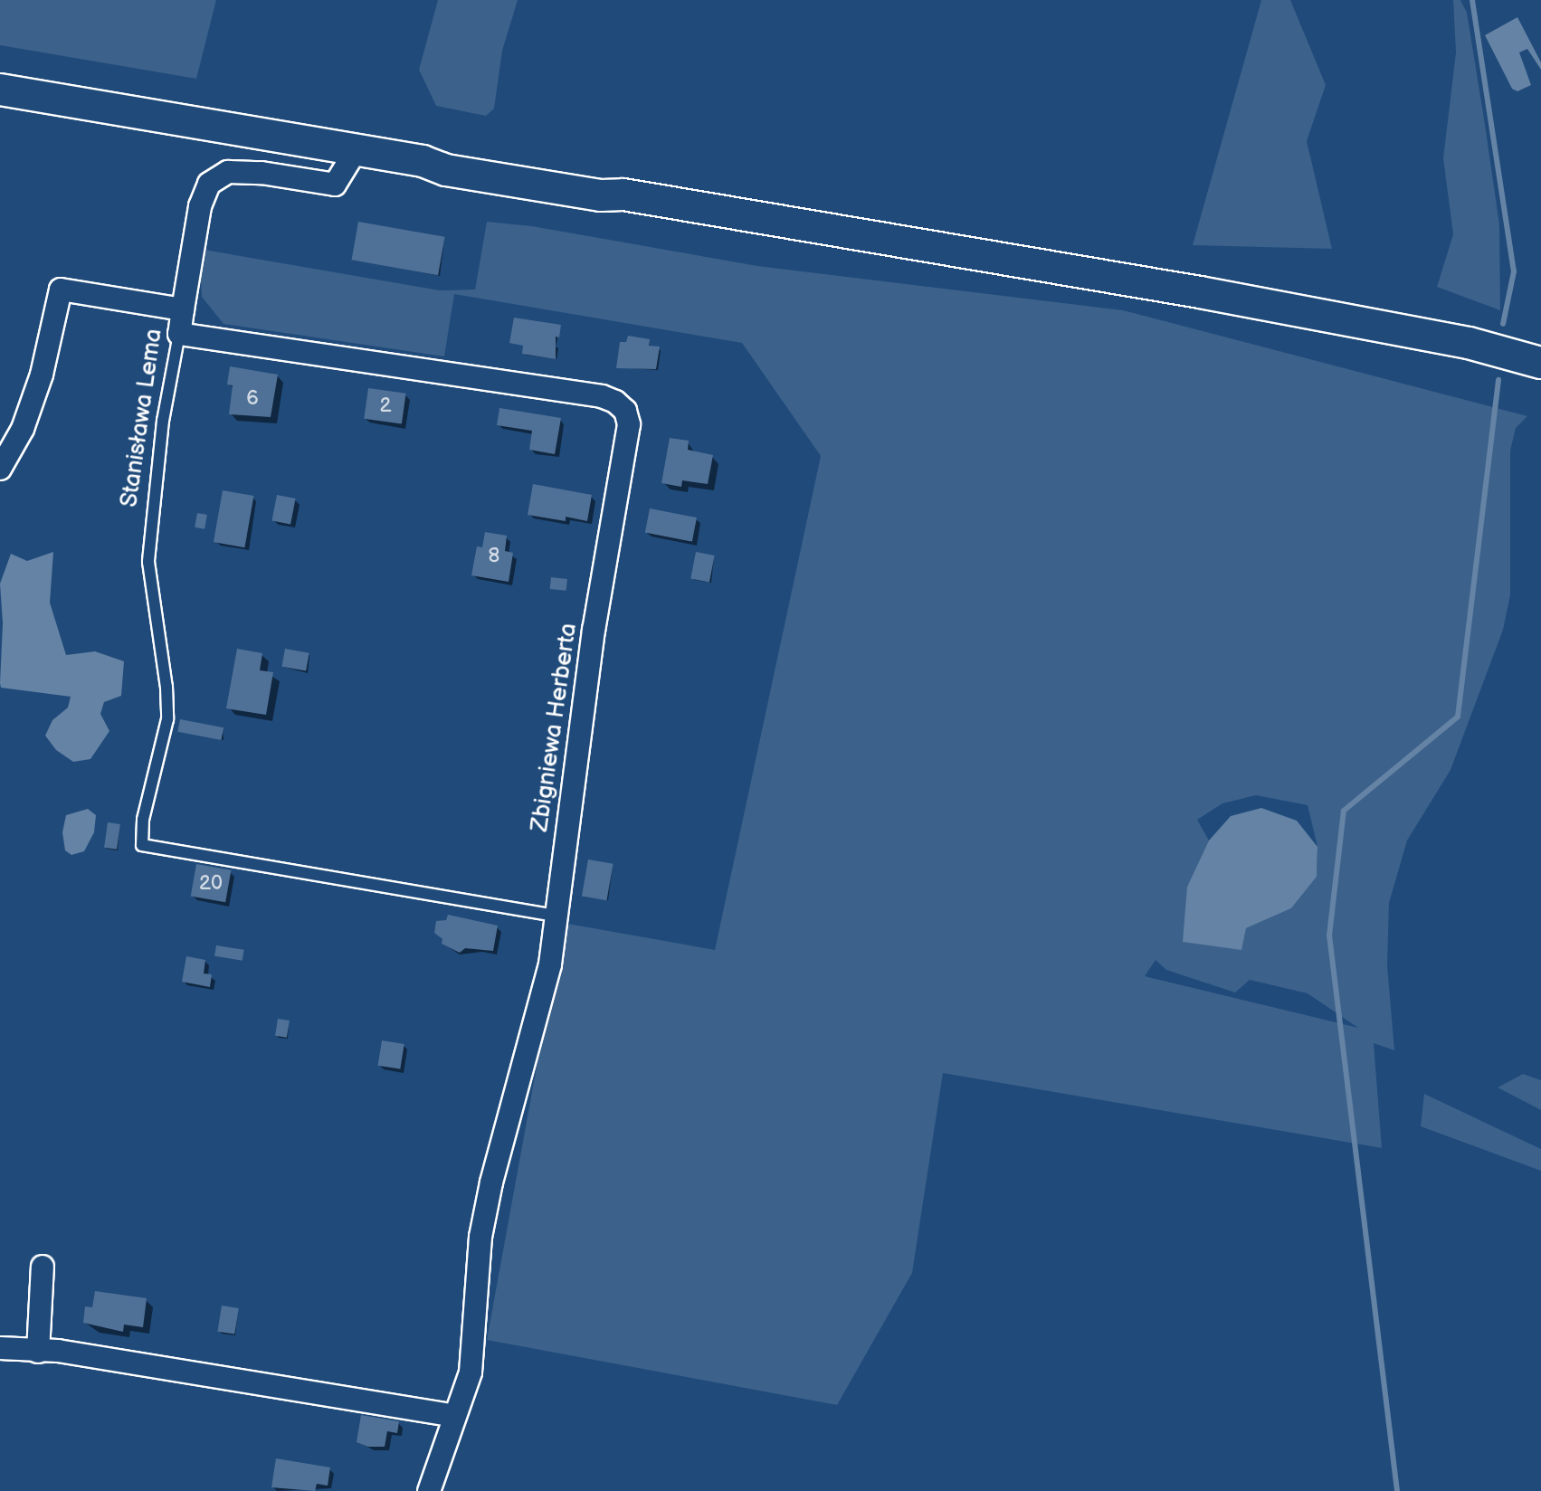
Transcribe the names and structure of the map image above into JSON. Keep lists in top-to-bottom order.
{
  "streets": {
    "street": ["Stanisława Lema", "Zbigniewa Herberta"]
  },
  "crossings": [
    ["Stanisława Lema", "Zbigniewa Herberta"]
  ],
  "house_numbers": [
    "6",
    "2",
    "8",
    "20"
  ]
}
